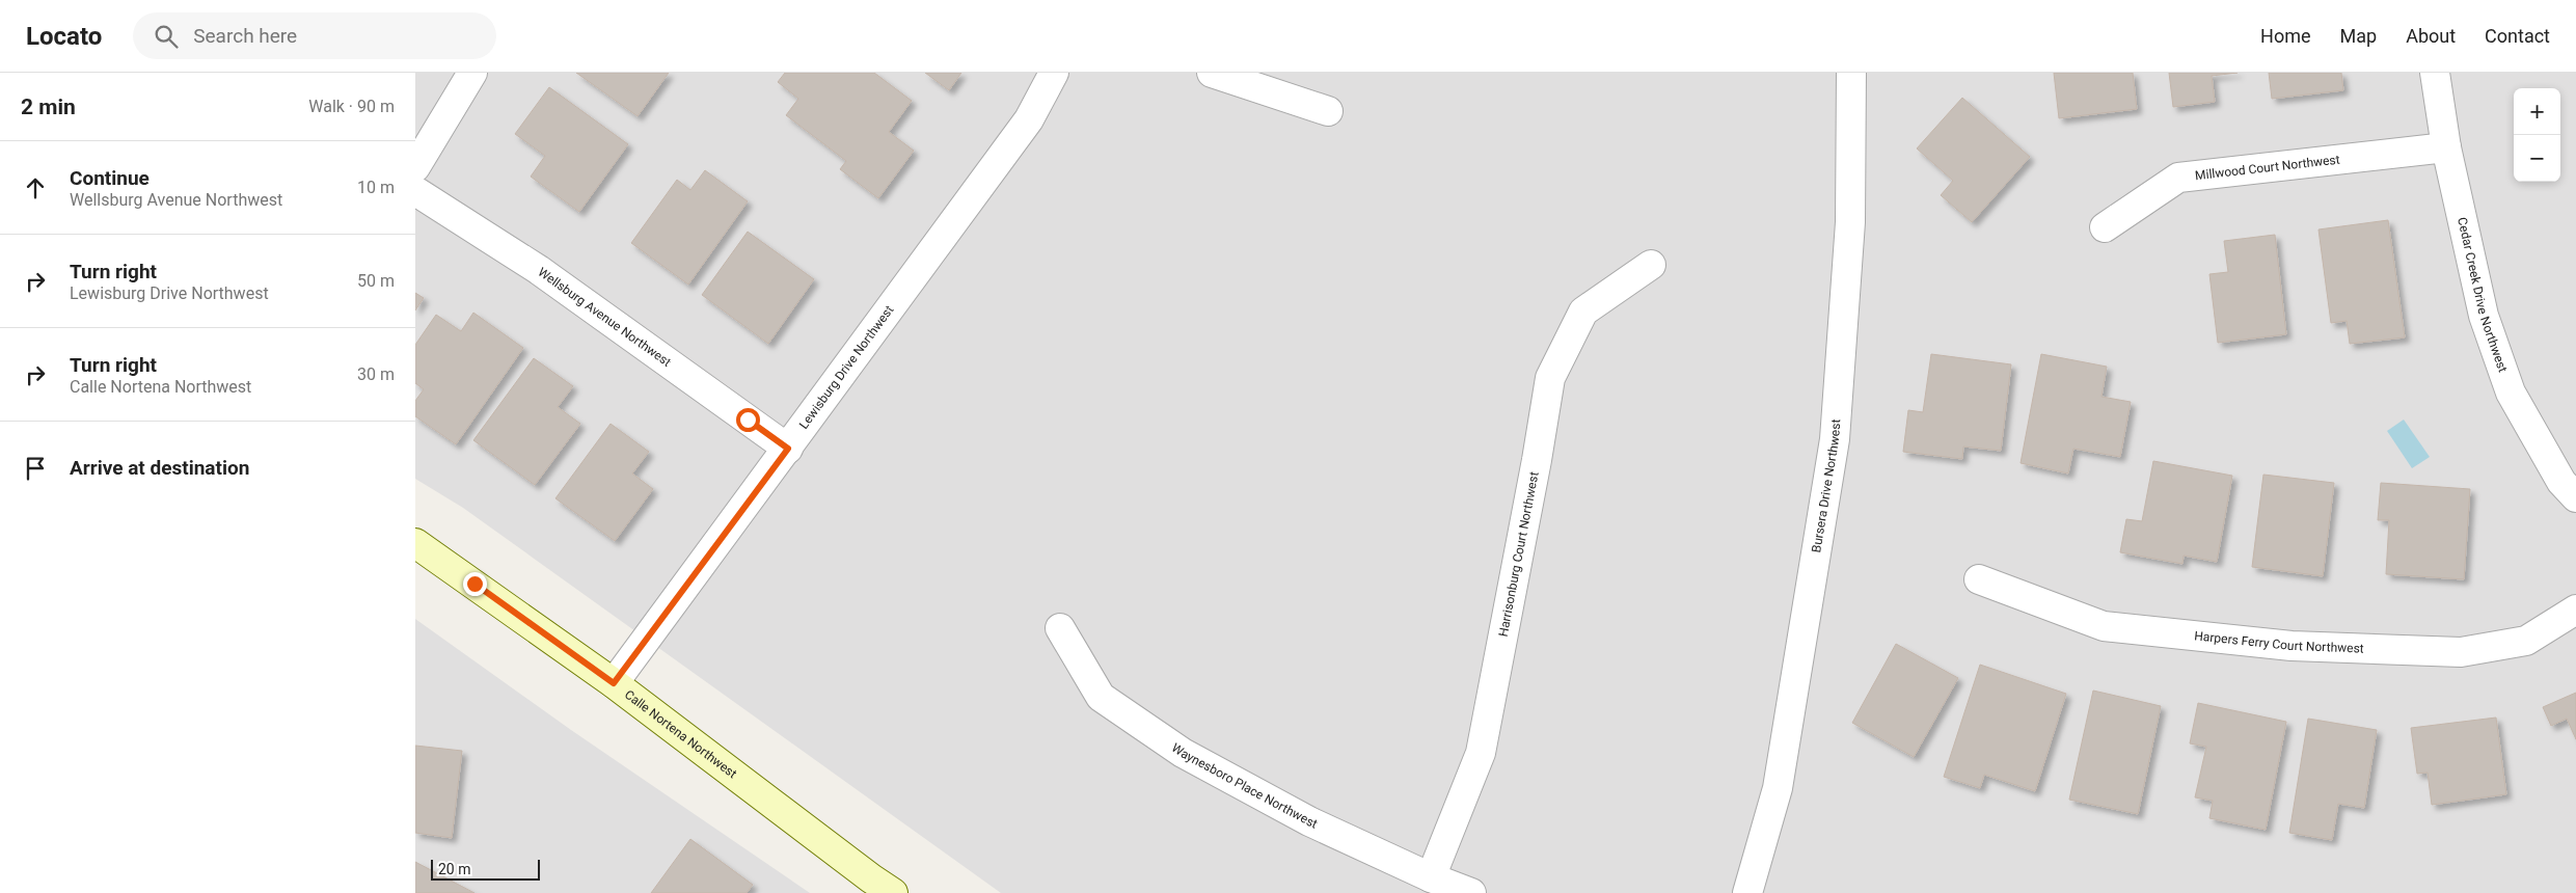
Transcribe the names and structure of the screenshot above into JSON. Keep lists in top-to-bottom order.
{
  "streets": {
    "street": [
      "Millwood Court Northwest",
      "Cedar Creek Drive Northwest",
      "Wellsburg Avenue Northwest",
      "Lewisburg Drive Northwest",
      "Bursera Drive Northwest",
      "Harrisonburg Court Northwest",
      "Harpers Ferry Court Northwest",
      "Calle Nortena Northwest",
      "Waynesboro Place Northwest"
    ]
  },
  "crossings": [
    ["Millwood Court Northwest", "Cedar Creek Drive Northwest"],
    ["Wellsburg Avenue Northwest", "Lewisburg Drive Northwest"],
    ["Lewisburg Drive Northwest", "Calle Nortena Northwest"],
    ["Harrisonburg Court Northwest", "Waynesboro Place Northwest"]
  ],
  "scale_bar": "20 m",
  "page": {
    "header": "Locato",
    "search": "Search here",
    "nav": [
      "Home",
      "Map",
      "About",
      "Contact"
    ],
    "heading": ["2 min", "Walk · 90 m"],
    "map_buttons": ["+", "−"],
    "list": [
      ["Continue", "Wellsburg Avenue Northwest", "10 m"],
      ["Turn right", "Lewisburg Drive Northwest", "50 m"],
      ["Turn right", "Calle Nortena Northwest", "30 m"],
      "Arrive at destination"
    ],
    "scale": "20 m"
  }
}
